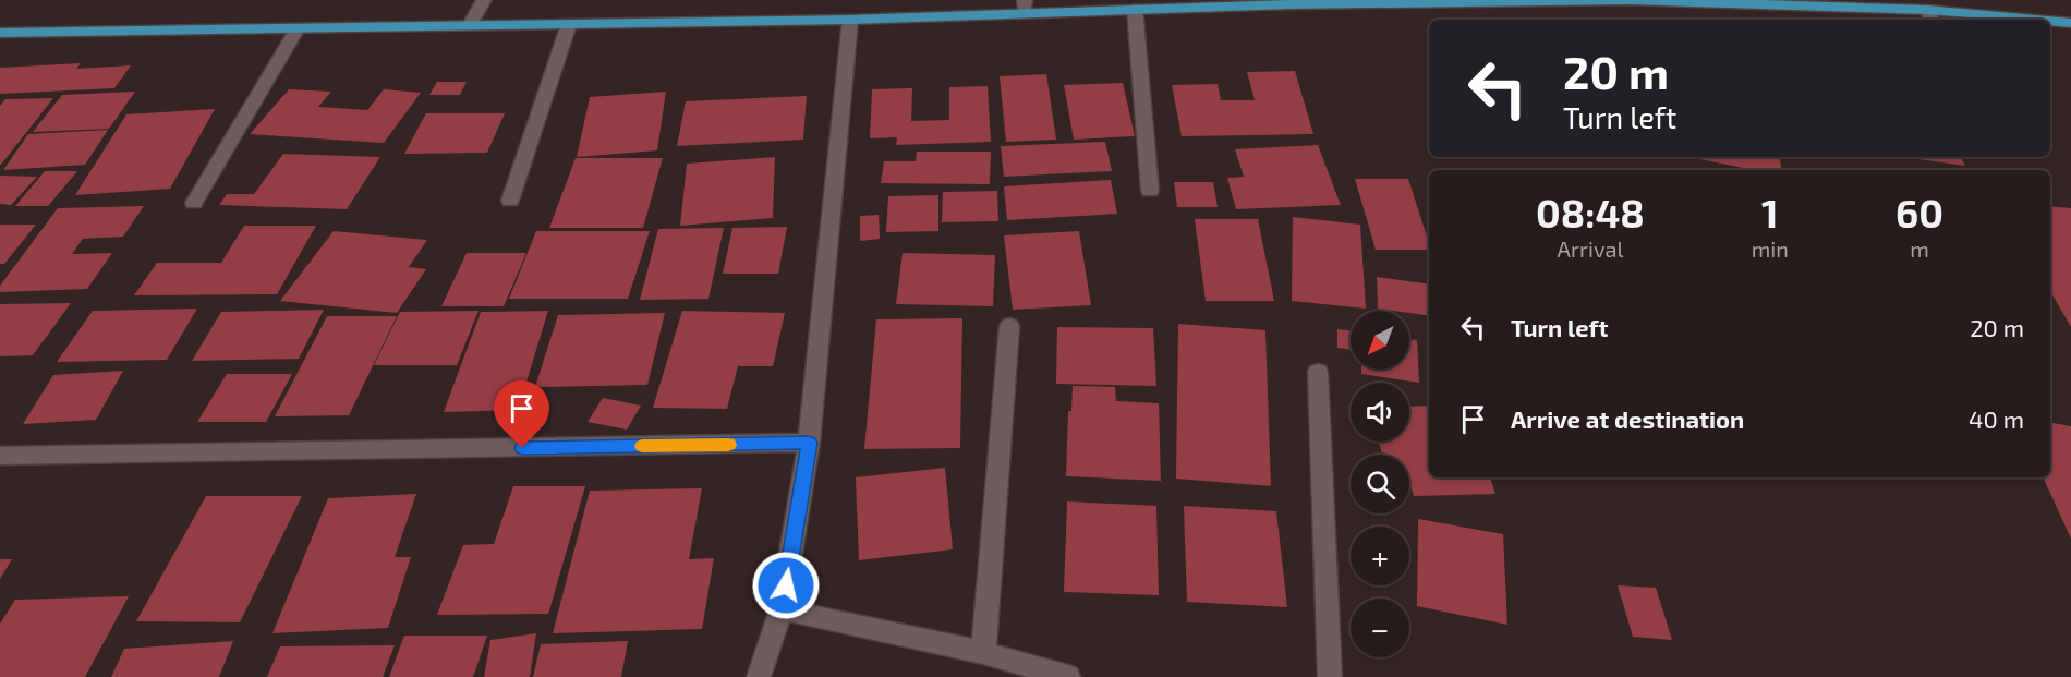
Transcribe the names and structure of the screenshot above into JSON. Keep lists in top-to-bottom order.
{
  "north": "bottom left",
  "page": {
    "turn": ["20 m", "Turn left"],
    "eta": [
      "08:48",
      "Arrival",
      "1",
      "min",
      "60",
      "m"
    ],
    "list": [
      {
        "name": "Turn left",
        "value": "20 m"
      },
      {
        "name": "Arrive at destination",
        "value": "40 m"
      }
    ],
    "map_buttons": ["+", "−"]
  }
}
